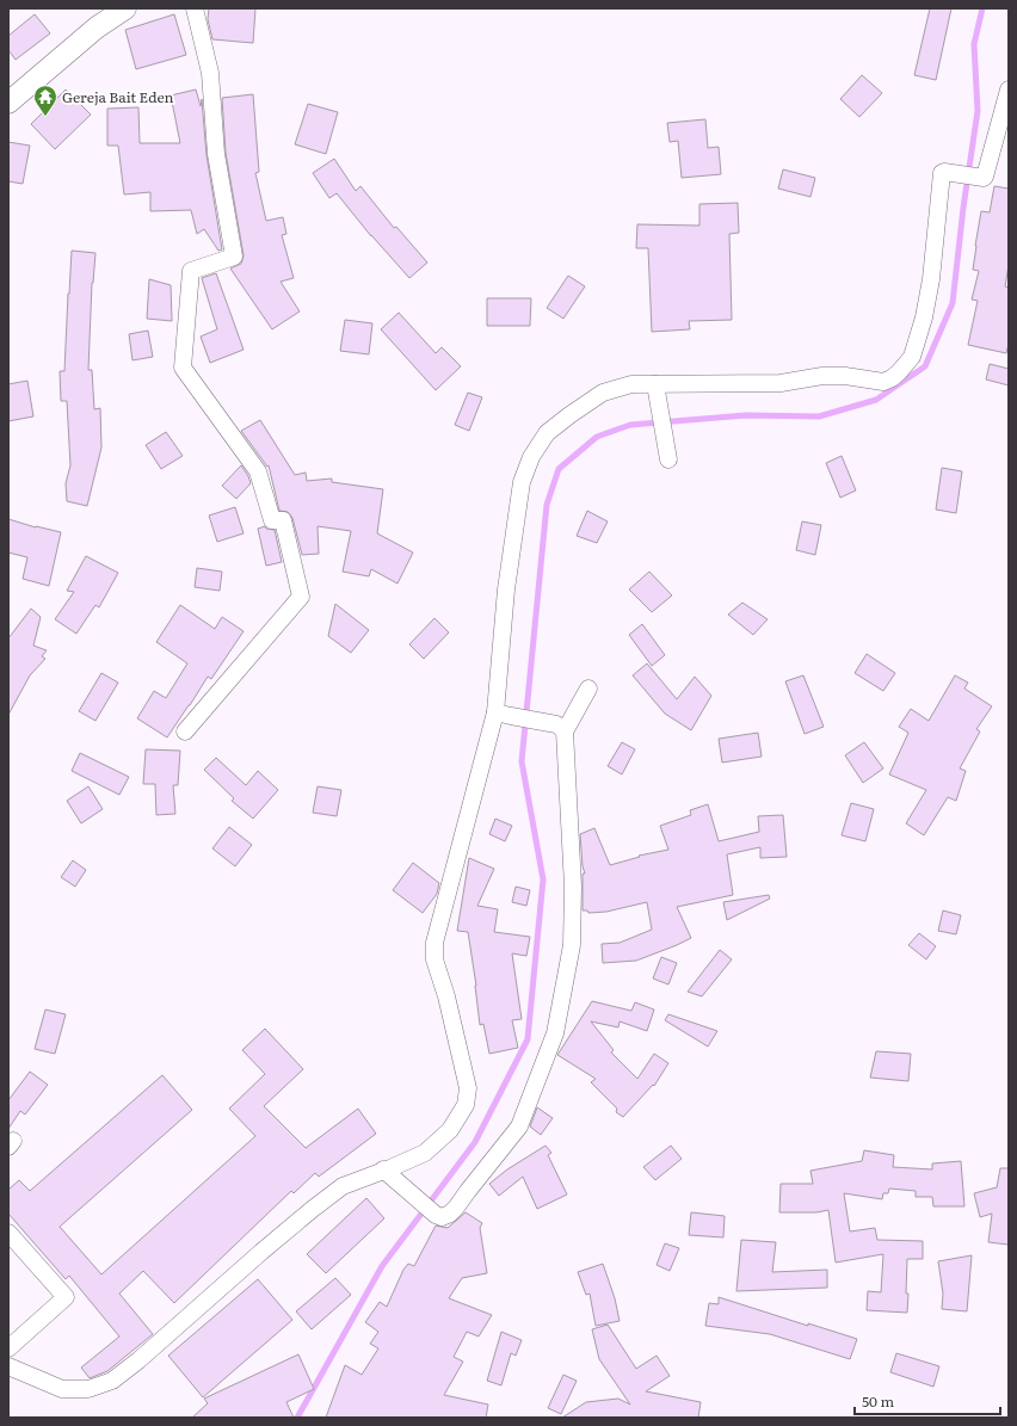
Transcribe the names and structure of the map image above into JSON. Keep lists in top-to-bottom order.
{
  "places": {
    "temple": ["Gereja Bait Eden"]
  },
  "scale_bar": "50 m"
}
